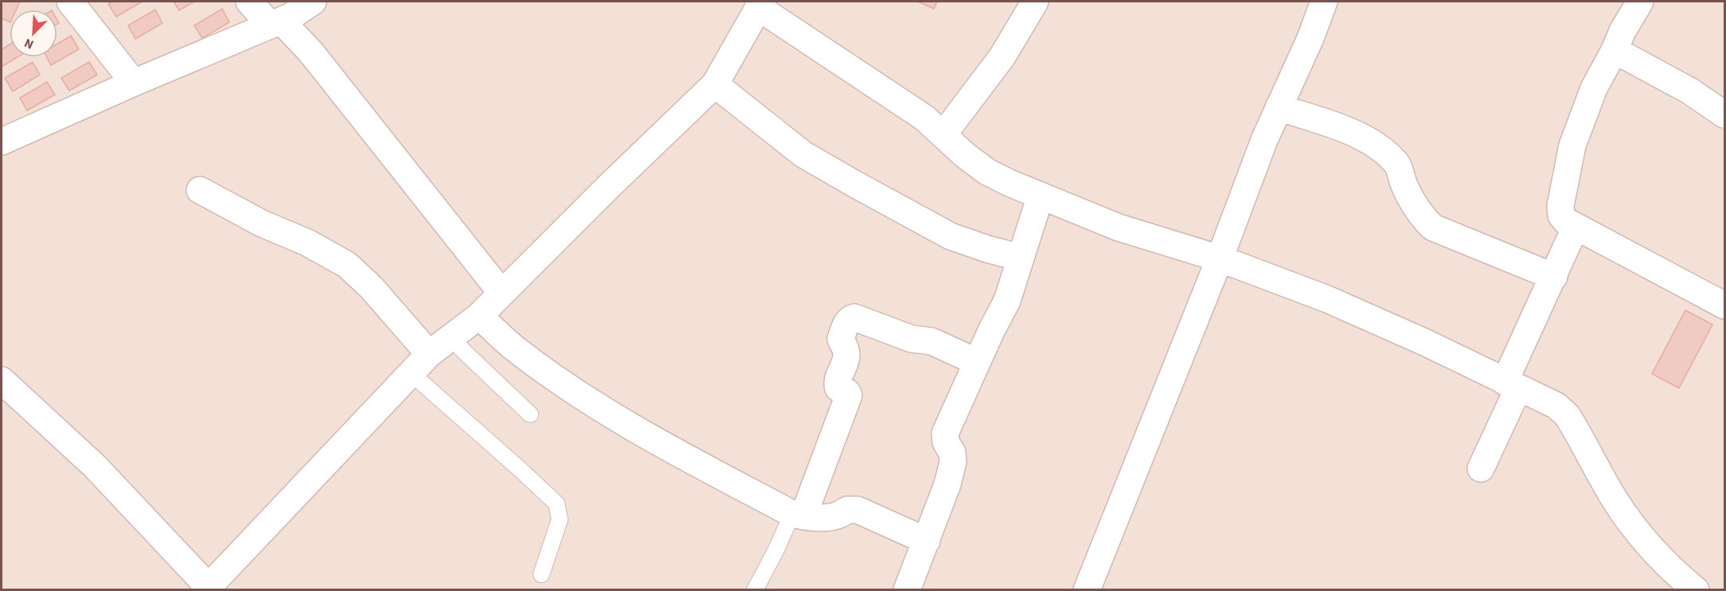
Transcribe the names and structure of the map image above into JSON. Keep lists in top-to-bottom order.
{
  "north": "bottom left"
}
